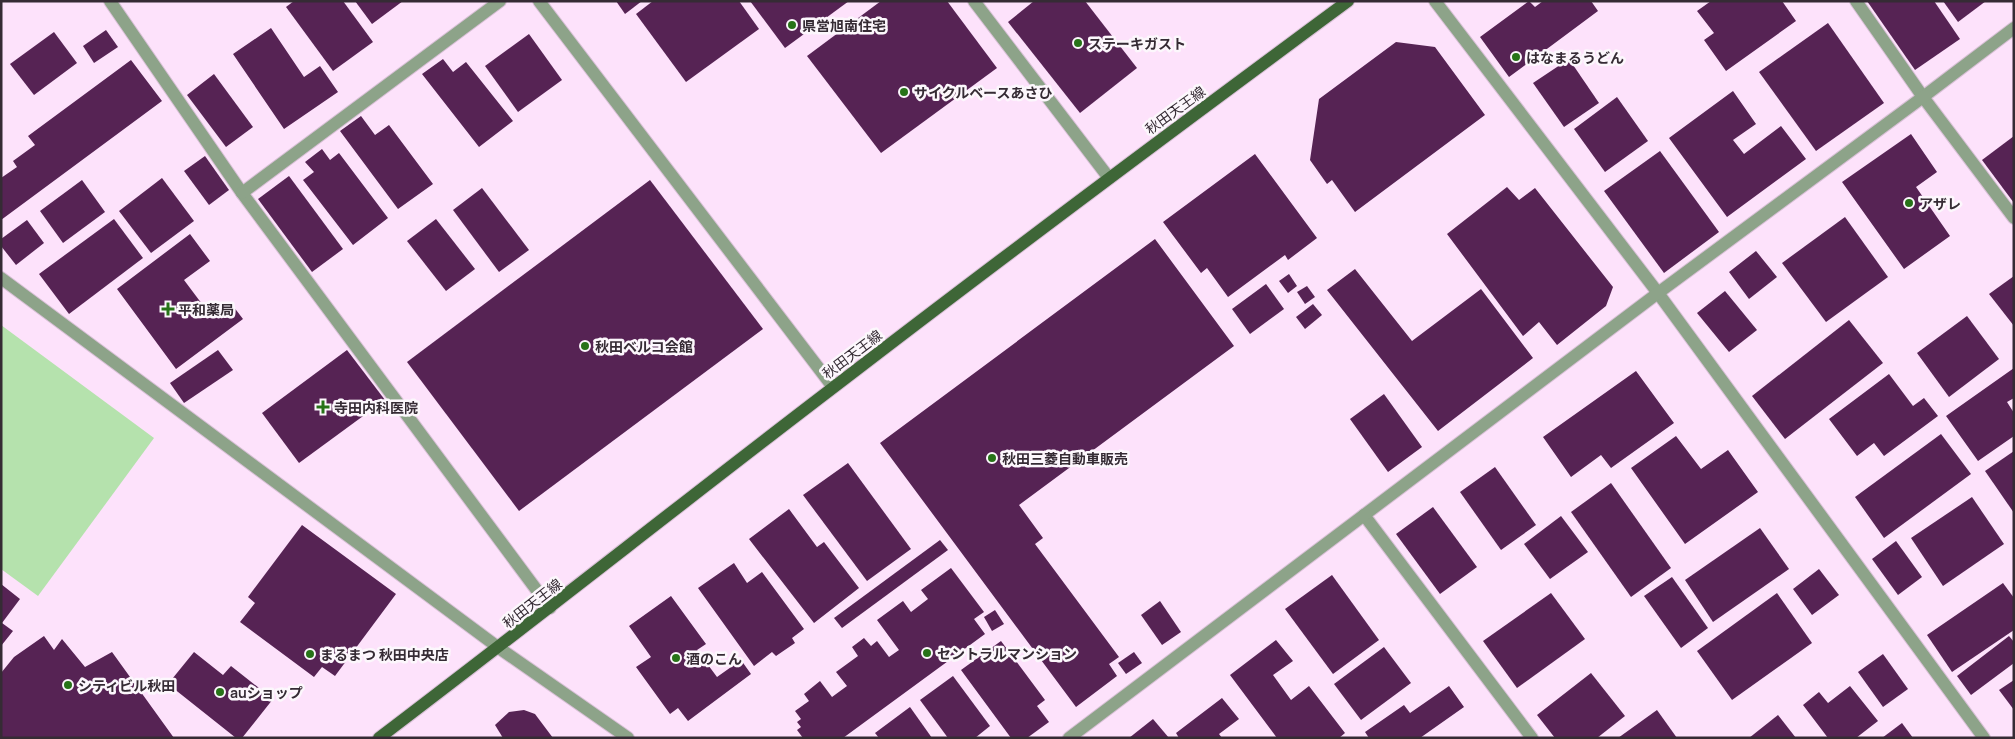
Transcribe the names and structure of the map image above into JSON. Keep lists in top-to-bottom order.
{
  "streets": {
    "main road": ["秋田天王線"]
  },
  "places": {
    "other": [
      "県営旭南住宅",
      "ステーキガスト",
      "はなまるうどん",
      "サイクルベースあさひ",
      "アザレ",
      "秋田ベルコ会館",
      "秋田三菱自動車販売",
      "セントラルマンション",
      "まるまつ 秋田中央店",
      "酒のこん",
      "シティビル秋田",
      "auショップ"
    ],
    "health": ["平和薬局", "寺田内科医院"]
  }
}
